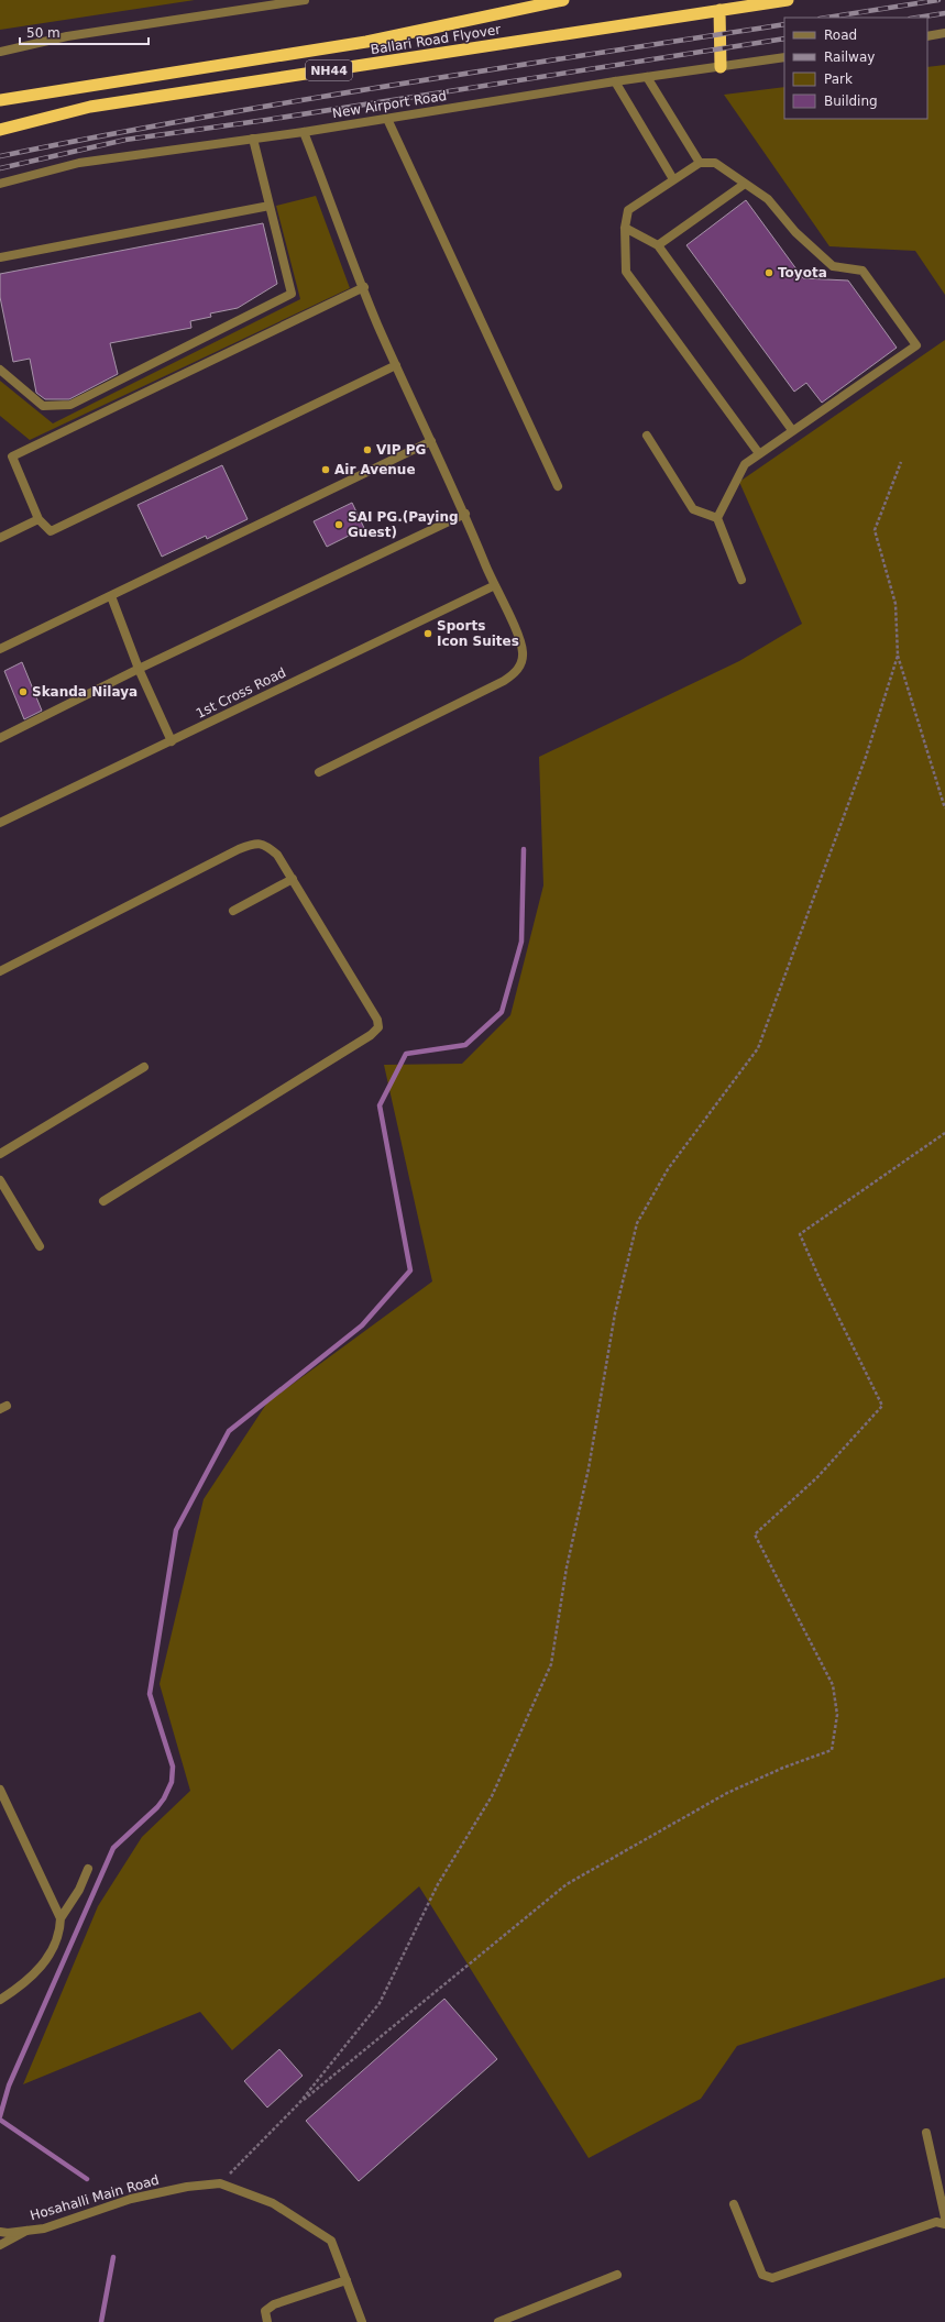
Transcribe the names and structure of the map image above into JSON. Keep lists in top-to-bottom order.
{
  "streets": {
    "highway": ["Ballari Road Flyover", "NH44"],
    "street": ["New Airport Road", "1st Cross Road", "Hosahalli Main Road"]
  },
  "crossings": [
    ["Ballari Road Flyover", "NH44"]
  ],
  "places": [
    "Toyota",
    "VIP PG",
    "Air Avenue",
    "SAI PG.(Paying Guest)",
    "Sports Icon Suites",
    "Skanda Nilaya"
  ],
  "legend": [
    "Road",
    "Railway",
    "Park",
    "Building"
  ],
  "scale_bar": "50 m"
}
